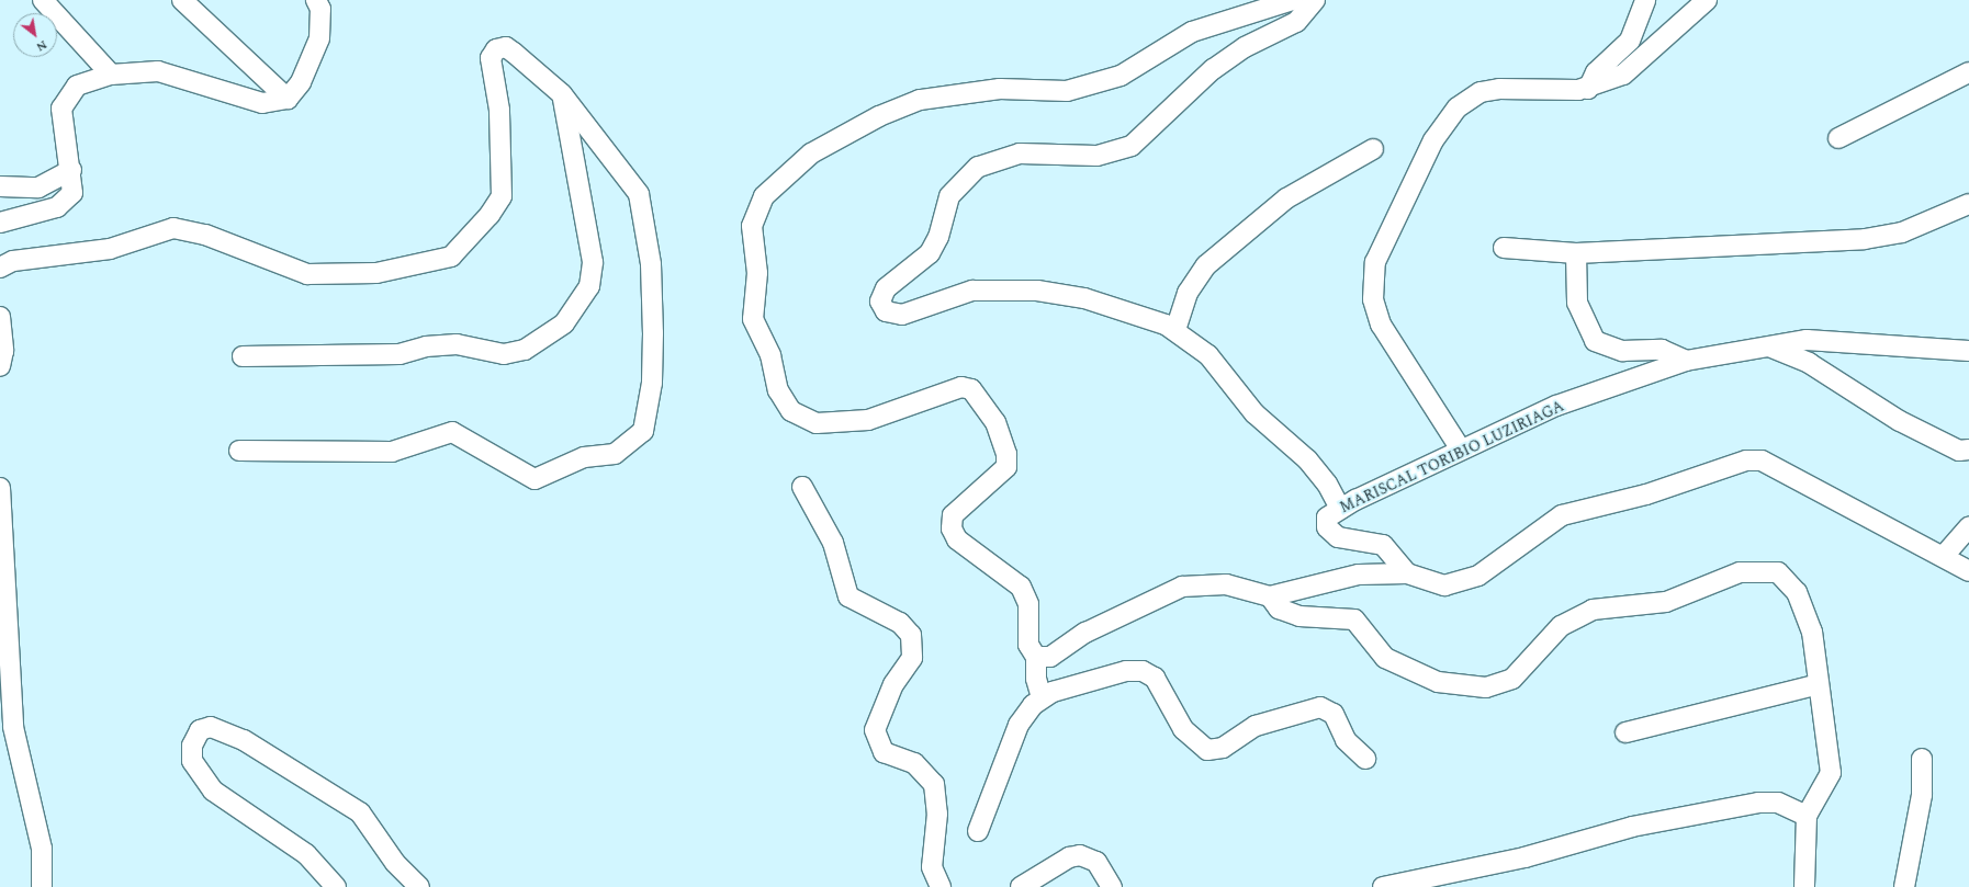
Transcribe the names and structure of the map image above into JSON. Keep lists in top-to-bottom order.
{
  "streets": {
    "street": ["MARISCAL TORIBIO LUZIRIAGA"]
  },
  "north": "bottom right"
}
